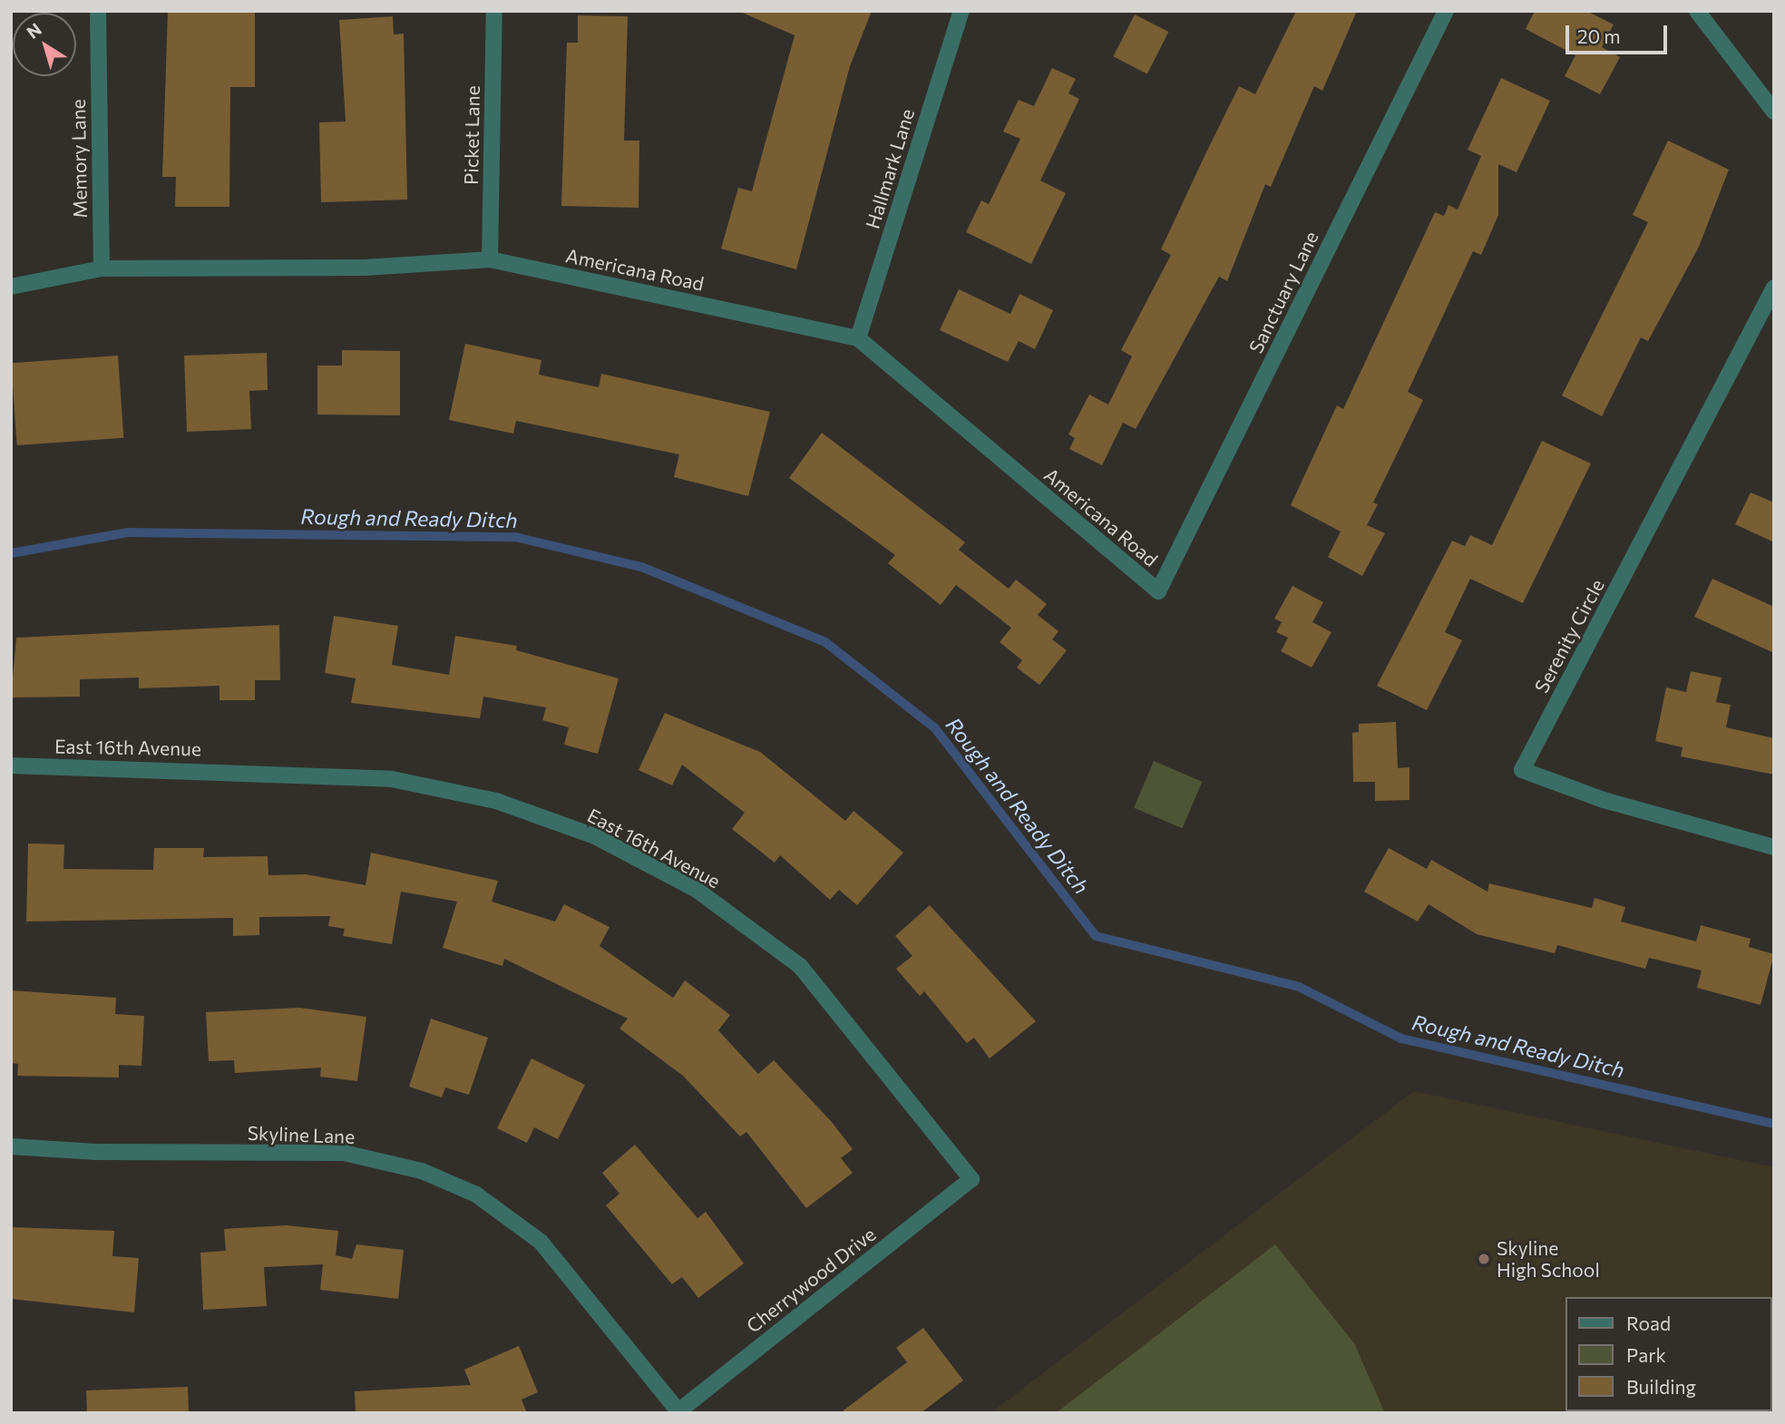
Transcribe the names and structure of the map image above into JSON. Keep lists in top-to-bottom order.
{
  "streets": {
    "street": [
      "Picket Lane",
      "Memory Lane",
      "Hallmark Lane",
      "Americana Road",
      "Sanctuary Lane",
      "Serenity Circle",
      "East 16th Avenue",
      "Skyline Lane",
      "Cherrywood Drive"
    ]
  },
  "crossings": [
    ["Picket Lane", "Americana Road"],
    ["Memory Lane", "Americana Road"],
    ["Hallmark Lane", "Americana Road"],
    ["Americana Road", "Sanctuary Lane"],
    ["East 16th Avenue", "Cherrywood Drive"],
    ["Skyline Lane", "Cherrywood Drive"]
  ],
  "water": ["Rough and Ready Ditch"],
  "places": ["Skyline High School"],
  "legend": ["Road", "Park", "Building"],
  "scale_bar": "20 m",
  "north": "top left"
}
